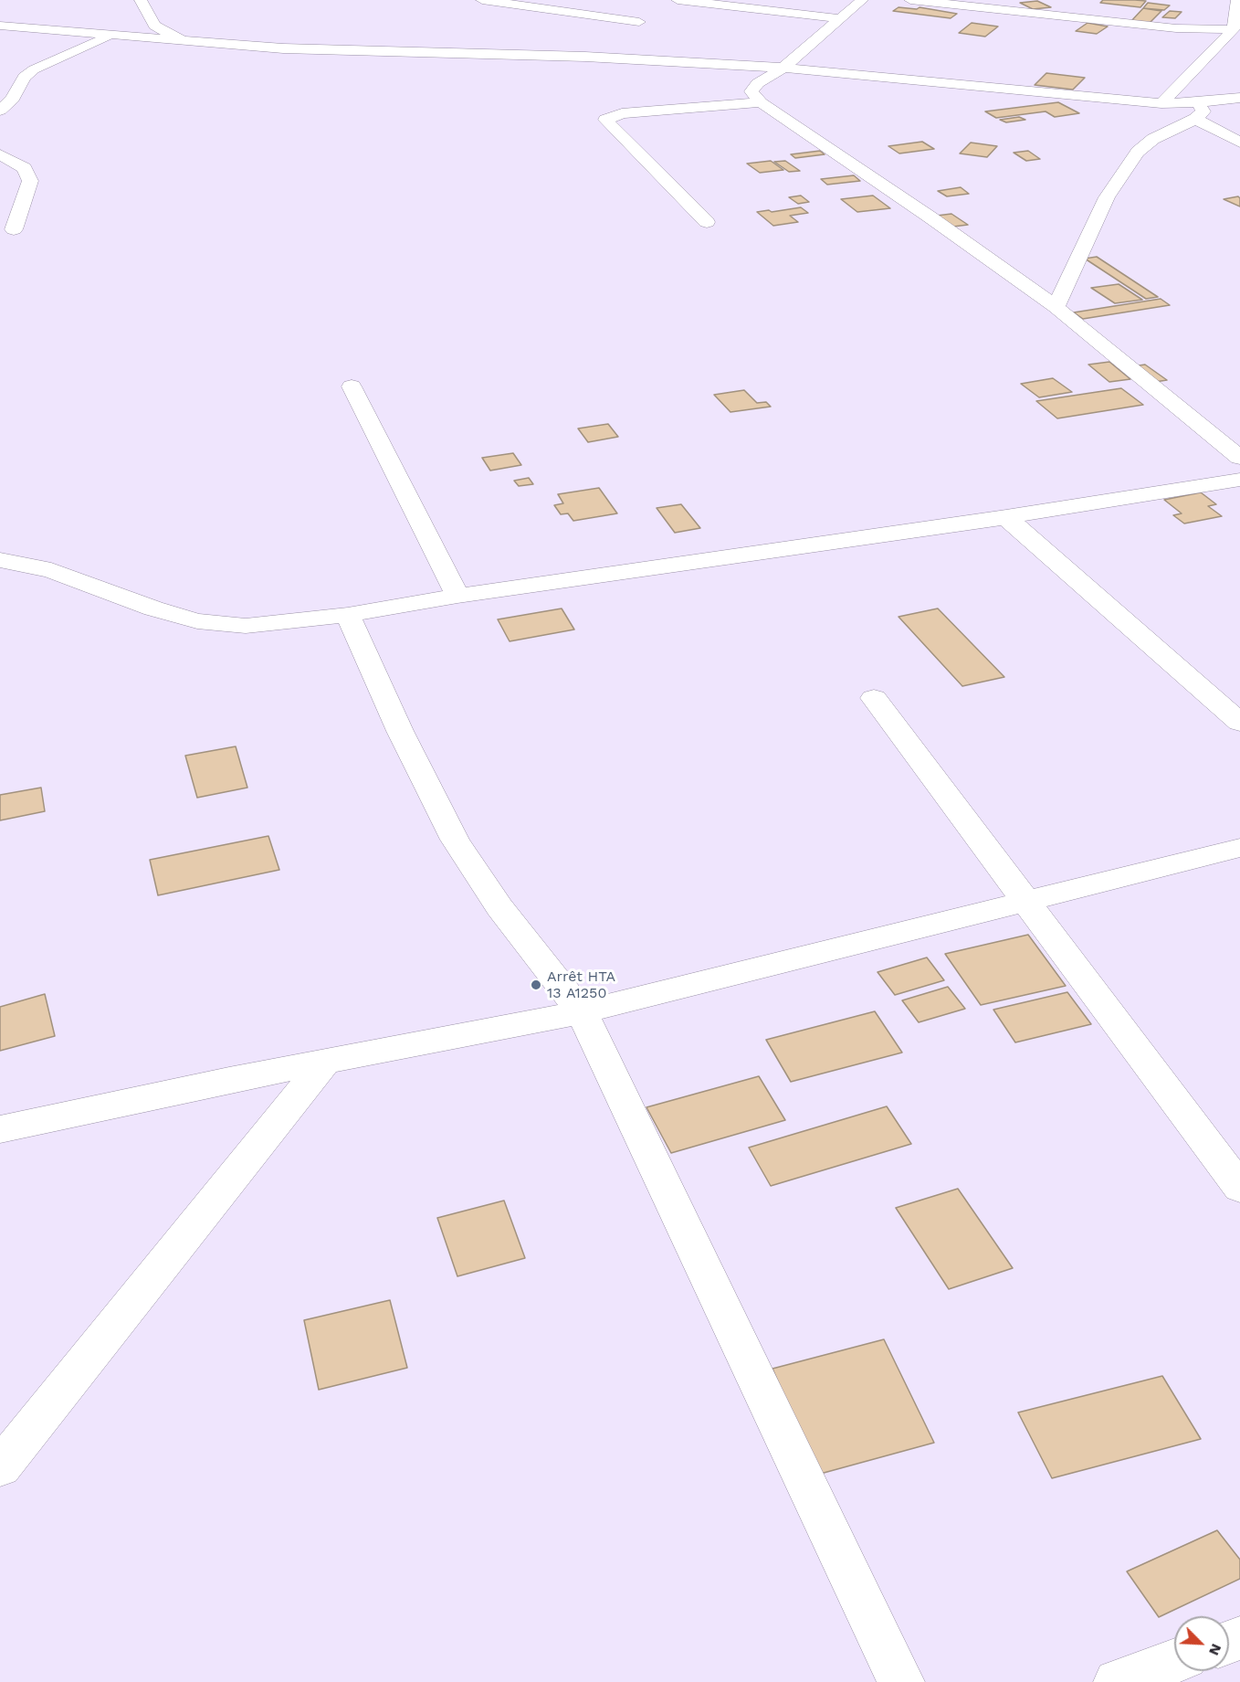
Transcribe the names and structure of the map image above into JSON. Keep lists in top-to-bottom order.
{
  "places": ["Arrêt HTA 13 A1250"],
  "north": "bottom right"
}
